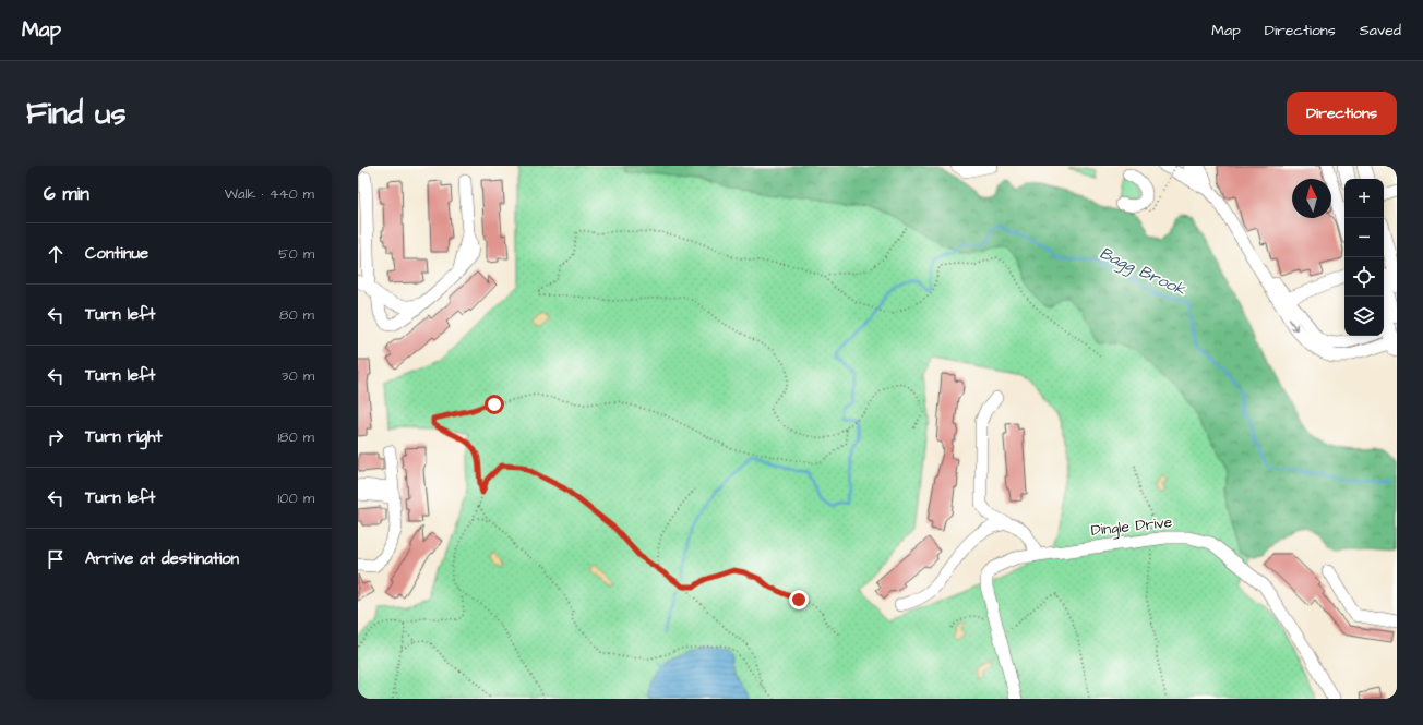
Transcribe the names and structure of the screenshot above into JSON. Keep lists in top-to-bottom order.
{
  "streets": {
    "street": ["Dingle Drive"]
  },
  "water": ["Bagg Brook"],
  "north": "top",
  "page": {
    "header": "Map",
    "nav": ["Map", "Directions", "Saved"],
    "buttons": "Directions",
    "title": "Find us",
    "heading": ["6 min", "Walk · 440 m"],
    "map_buttons": ["+", "−"],
    "list": [
      ["Continue", "50 m"],
      ["Turn left", "80 m"],
      ["Turn left", "30 m"],
      ["Turn right", "180 m"],
      ["Turn left", "100 m"],
      "Arrive at destination"
    ]
  }
}
